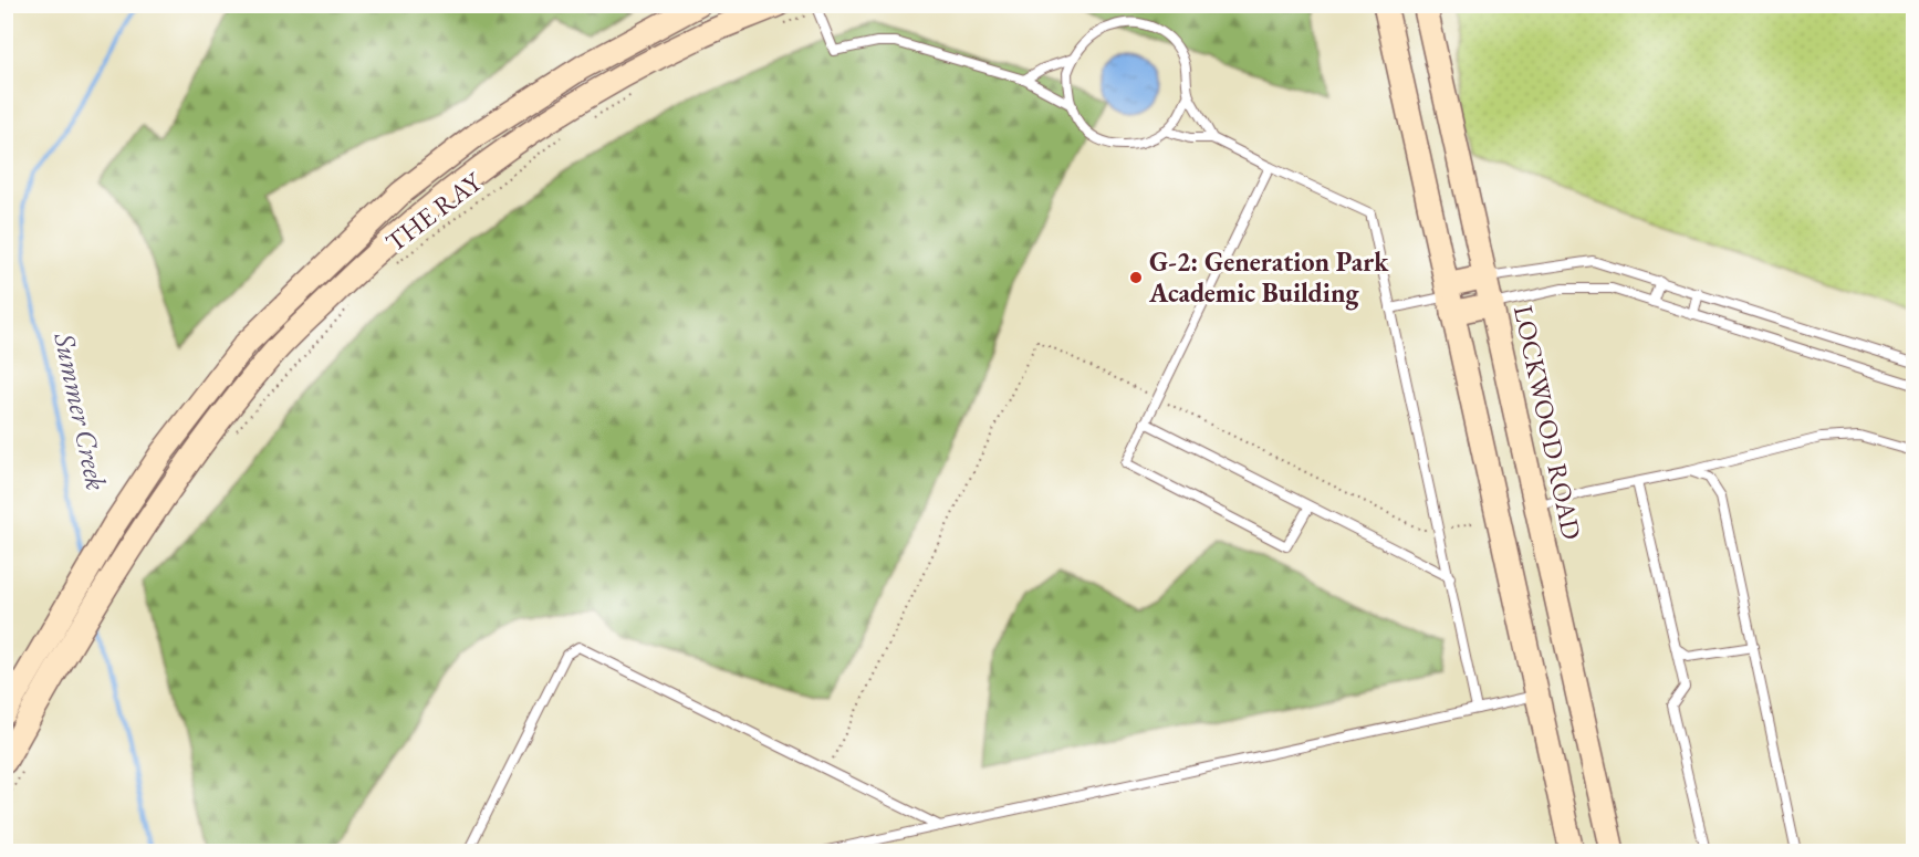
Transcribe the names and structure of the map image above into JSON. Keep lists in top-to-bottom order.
{
  "streets": {
    "main road": ["LOCKWOOD ROAD"],
    "path": ["THE RAY"]
  },
  "water": ["Summer Creek"],
  "places": ["G-2: Generation Park Academic Building"]
}
